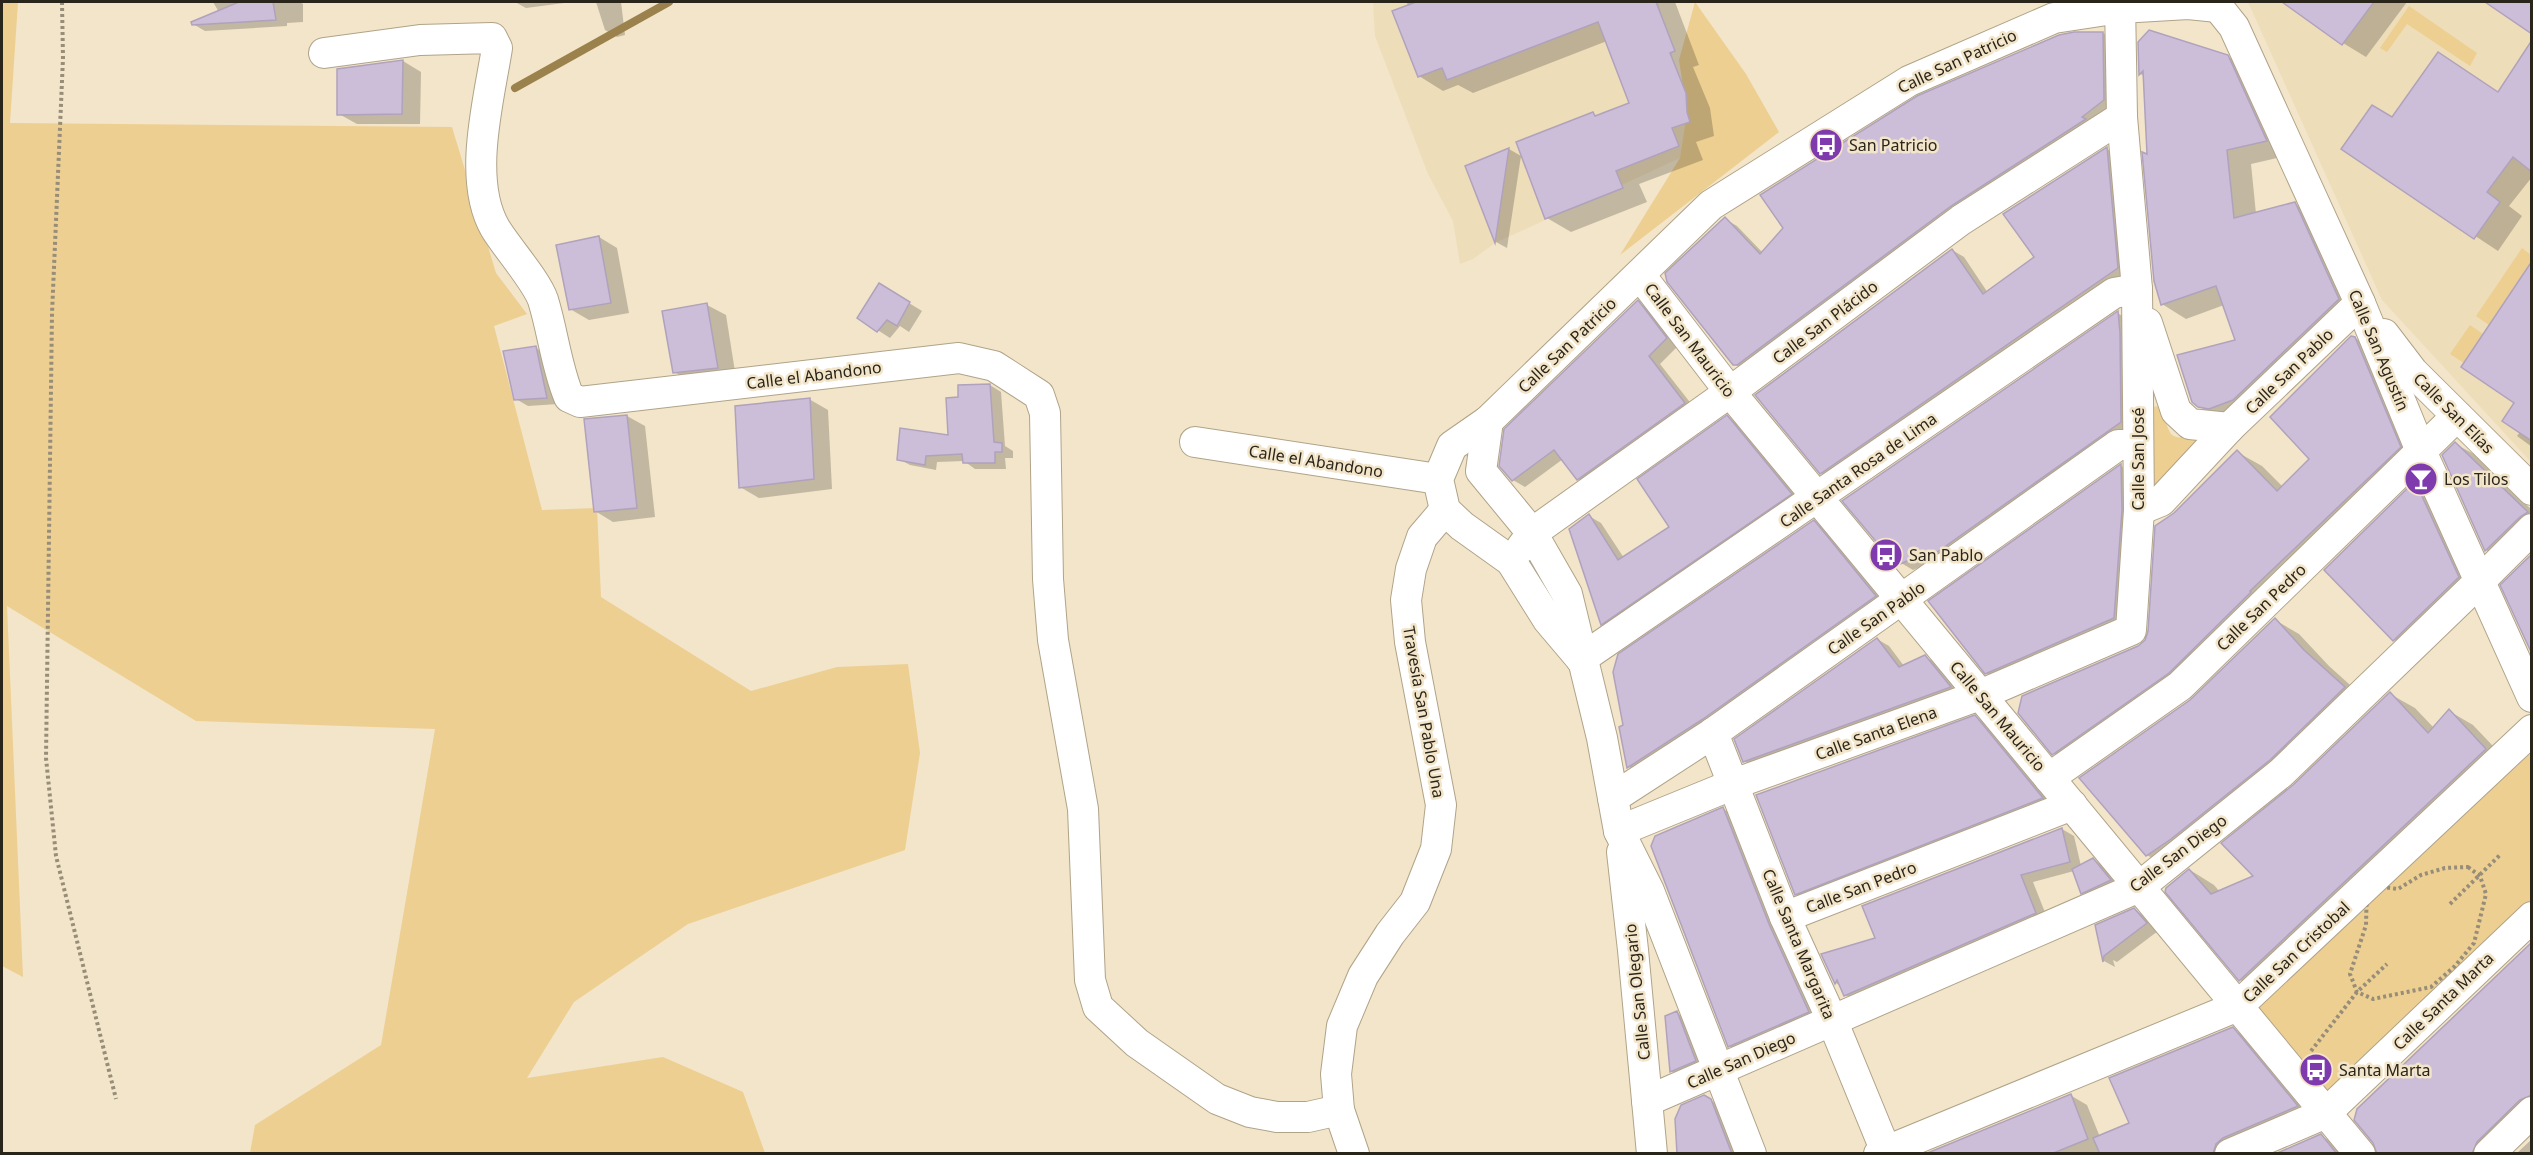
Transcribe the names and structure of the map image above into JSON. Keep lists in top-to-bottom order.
{
  "streets": {
    "street": [
      "Calle San Patricio",
      "Calle San Plácido",
      "Calle San Mauricio",
      "Calle San Agustín",
      "Calle San Pablo",
      "Calle el Abandono",
      "Calle San Elías",
      "Calle San José",
      "Calle Santa Rosa de Lima",
      "Calle San Pedro",
      "Travesía San Pablo Una",
      "Calle Santa Elena",
      "Calle San Diego",
      "Calle Santa Margarita",
      "Calle San Cristobal",
      "Calle San Olegario",
      "Calle Santa Marta"
    ]
  },
  "crossings": [
    ["Calle San Patricio", "Calle San Mauricio"],
    ["Calle San Patricio", "Calle San Agustín"],
    ["Calle San Patricio", "Calle el Abandono"],
    ["Calle San Patricio", "Calle San José"],
    ["Calle San Plácido", "Calle San Mauricio"],
    ["Calle San Plácido", "Calle San José"],
    ["Calle San Plácido", "Calle San Olegario"],
    ["Calle San Mauricio", "Calle San Pablo"],
    ["Calle San Mauricio", "Calle Santa Rosa de Lima"],
    ["Calle San Mauricio", "Calle San Pedro"],
    ["Calle San Mauricio", "Calle Santa Elena"],
    ["Calle San Mauricio", "Calle San Diego"],
    ["Calle San Mauricio", "Calle San Cristobal"],
    ["Calle San Mauricio", "Calle Santa Marta"],
    ["Calle San Agustín", "Calle San Pablo"],
    ["Calle San Agustín", "Calle San Elías"],
    ["Calle San Agustín", "Calle San Pedro"],
    ["Calle San Agustín", "Calle San Diego"],
    ["Calle San Pablo", "Calle San Elías"],
    ["Calle San Pablo", "Calle San José"],
    ["Calle San Pablo", "Calle Santa Margarita"],
    ["Calle San Pablo", "Calle San Olegario"],
    ["Calle el Abandono", "Travesía San Pablo Una"],
    ["Calle el Abandono", "Calle San Olegario"],
    ["Calle San Elías", "Calle San Pedro"],
    ["Calle San José", "Calle Santa Rosa de Lima"],
    ["Calle San José", "Calle Santa Elena"],
    ["Calle Santa Rosa de Lima", "Calle San Olegario"],
    ["Calle San Pedro", "Calle Santa Margarita"],
    ["Calle Santa Elena", "Calle Santa Margarita"],
    ["Calle Santa Elena", "Calle San Olegario"],
    ["Calle San Diego", "Calle Santa Margarita"],
    ["Calle San Diego", "Calle San Olegario"],
    ["Calle Santa Margarita", "Calle San Cristobal"]
  ],
  "places": {
    "bus stop": ["San Patricio", "San Pablo", "Santa Marta"],
    "bar": ["Los Tilos"]
  }
}
